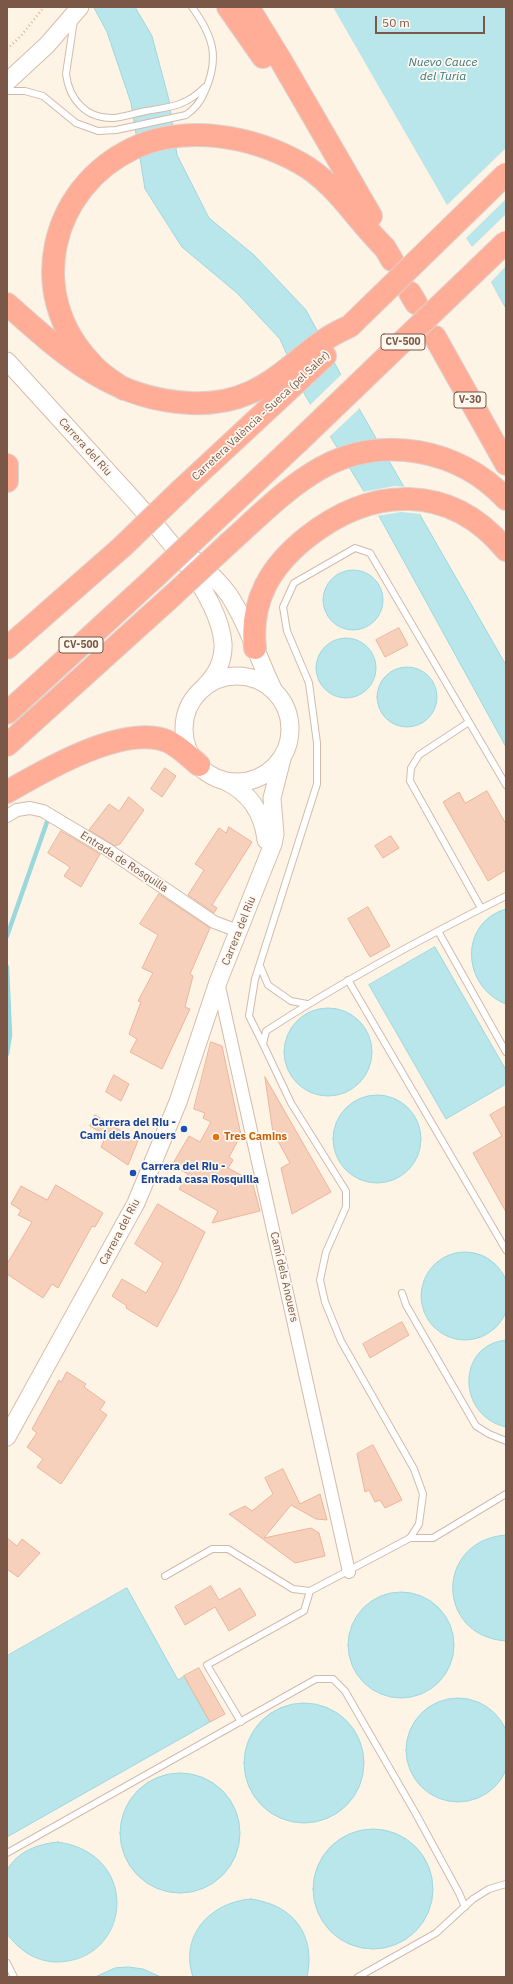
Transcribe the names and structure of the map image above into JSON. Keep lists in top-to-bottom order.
{
  "streets": {
    "highway": ["CV-500", "V-30", "Carretera València - Sueca (pel Saler)"],
    "street": ["Carrera del Riu", "Entrada de Rosquilla", "Camí dels Anouers"]
  },
  "crossings": [
    ["Carrera del Riu", "Entrada de Rosquilla"],
    ["Carrera del Riu", "Camí dels Anouers"]
  ],
  "water": ["Nuevo Cauce del Turia"],
  "places": ["Carrera del Riu - Camí dels Anouers", "Tres Camins", "Carrera del Riu - Entrada casa Rosquilla"],
  "scale_bar": "50 m"
}
